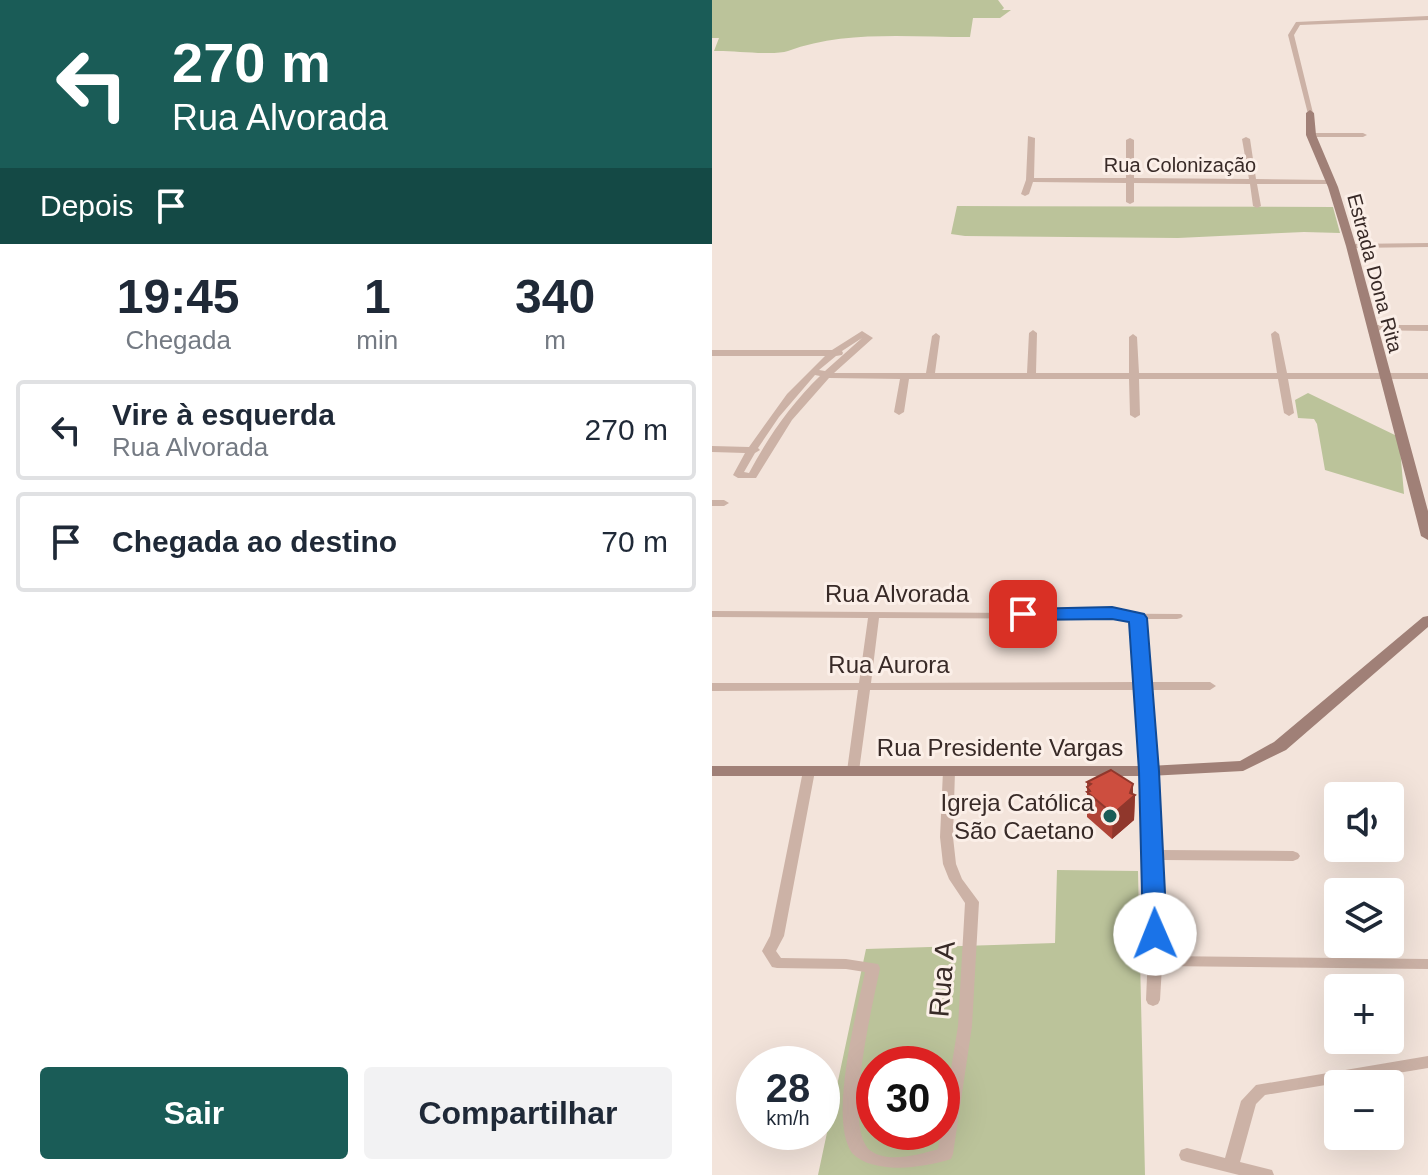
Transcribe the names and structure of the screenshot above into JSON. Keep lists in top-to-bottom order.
{
  "streets": {
    "street": [
      "Rua Colonização",
      "Estrada Dona Rita",
      "Rua Alvorada",
      "Rua Aurora",
      "Rua Presidente Vargas",
      "Rua A"
    ]
  },
  "crossings": [
    ["Rua Colonização", "Estrada Dona Rita"],
    ["Rua Presidente Vargas", "Rua A"]
  ],
  "places": ["Igreja Católica São Caetano"],
  "page": {
    "turn": ["270 m", "Rua Alvorada"],
    "then": "Depois",
    "eta": [
      "19:45",
      "Chegada",
      "1",
      "min",
      "340",
      "m"
    ],
    "list": [
      {
        "name": "Vire à esquerda",
        "note": "Rua Alvorada",
        "value": "270 m"
      },
      {
        "name": "Chegada ao destino",
        "value": "70 m"
      }
    ],
    "map_buttons": ["+", "−"],
    "speed": "28 km/h",
    "limit": "30",
    "buttons": ["Sair", "Compartilhar"]
  }
}
